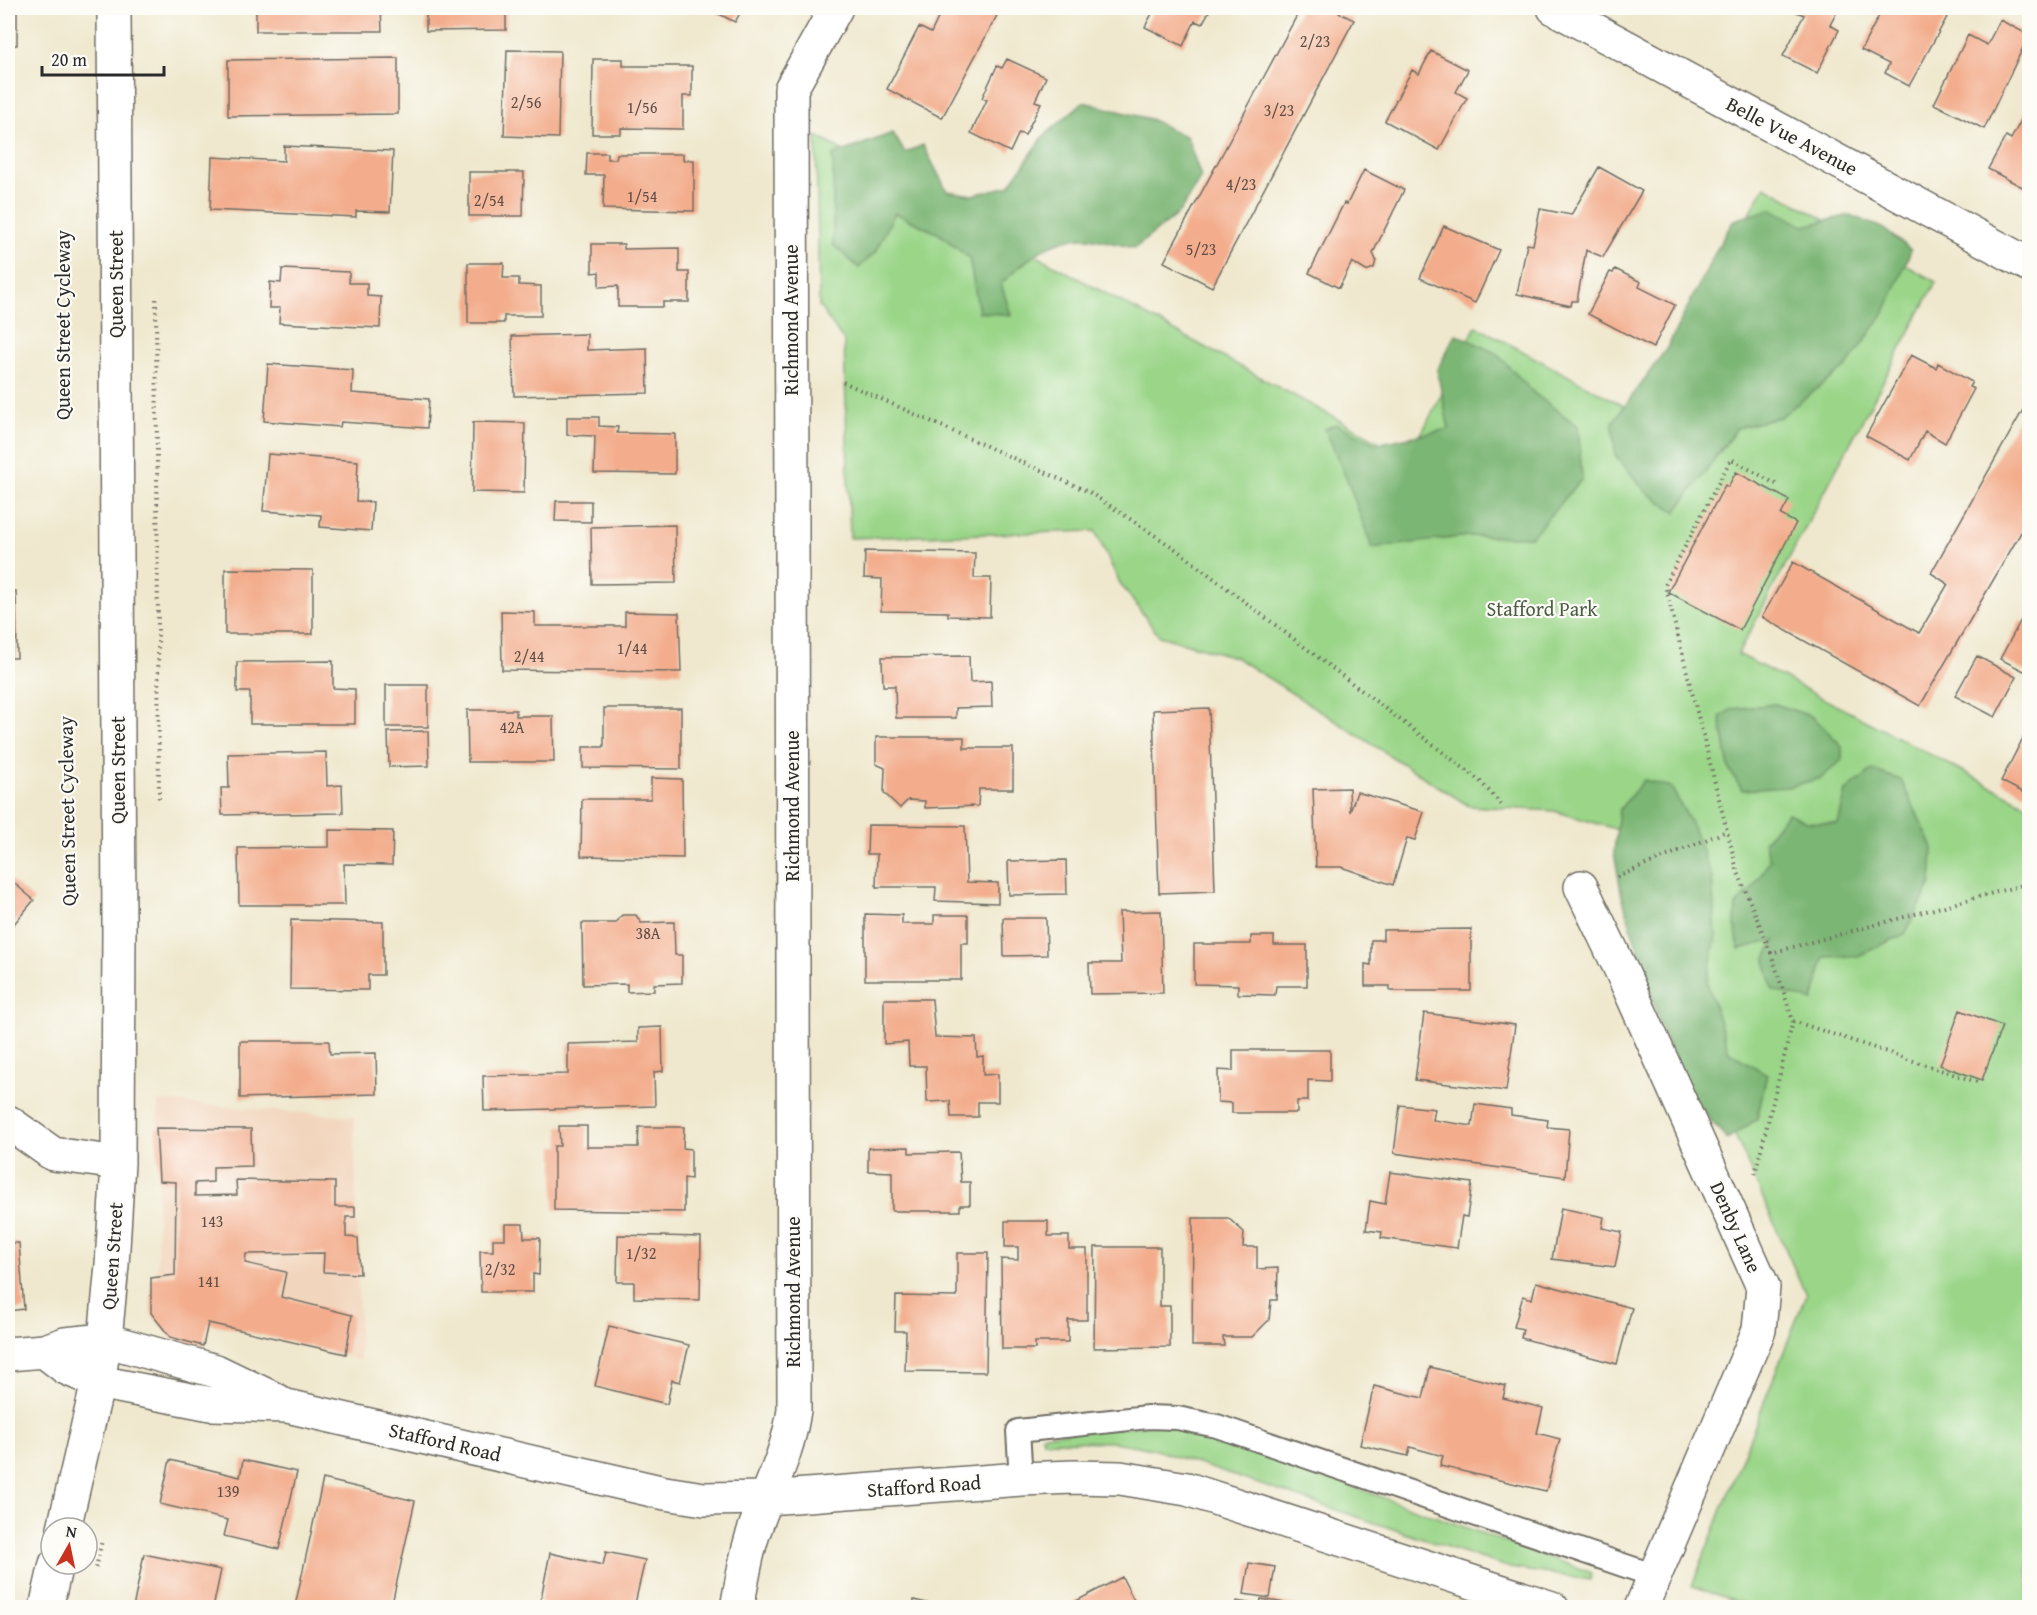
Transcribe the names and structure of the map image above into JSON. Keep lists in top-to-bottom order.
{
  "streets": {
    "street": [
      "Belle Vue Avenue",
      "Queen Street",
      "Richmond Avenue",
      "Denby Lane",
      "Stafford Road"
    ]
  },
  "crossings": [
    ["Queen Street", "Stafford Road"],
    ["Richmond Avenue", "Stafford Road"]
  ],
  "parks": ["Stafford Park"],
  "house_numbers": [
    "2/23",
    "2/56",
    "1/56",
    "3/23",
    "4/23",
    "1/54",
    "2/54",
    "5/23",
    "1/44",
    "2/44",
    "42A",
    "38A",
    "143",
    "1/32",
    "2/32",
    "141",
    "139"
  ],
  "scale_bar": "20 m",
  "north": "top"
}
